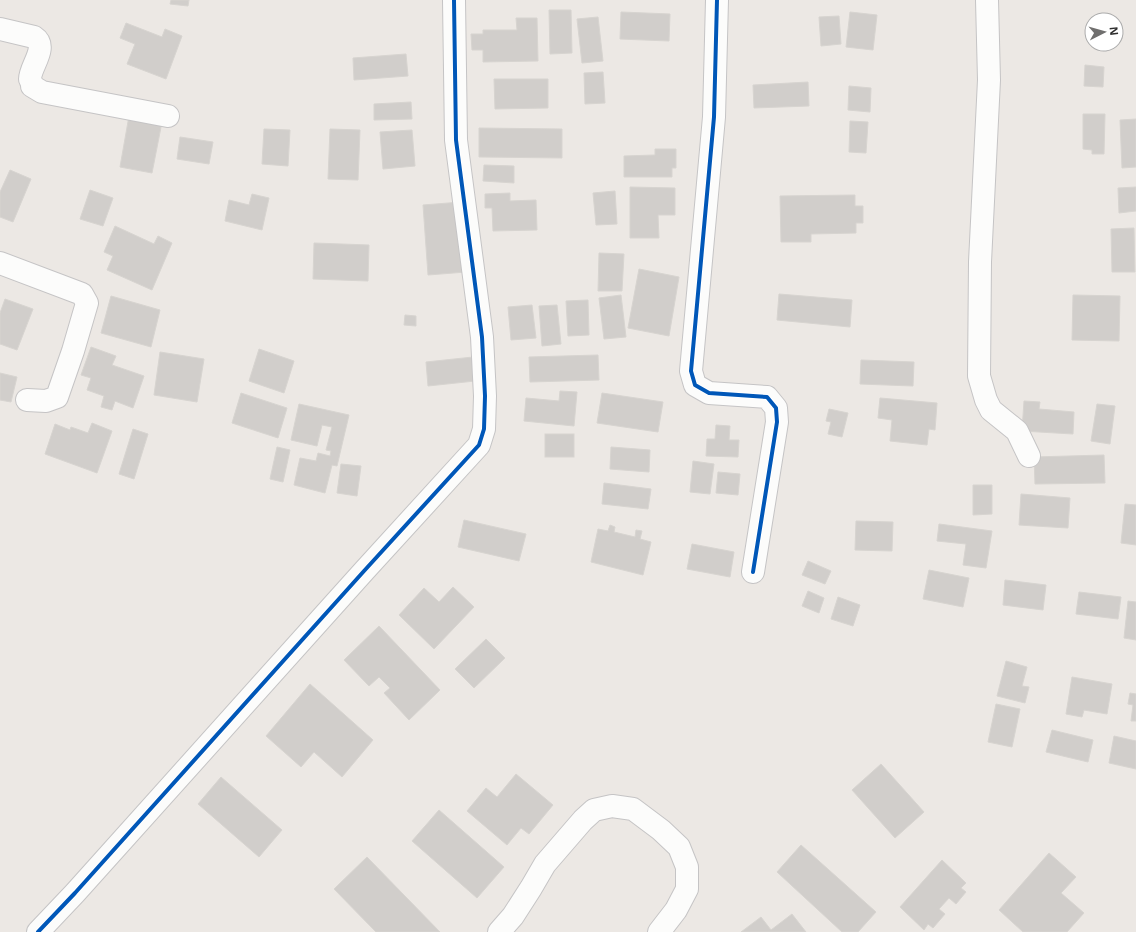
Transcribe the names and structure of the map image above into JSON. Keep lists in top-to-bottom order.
{
  "north": "right"
}
